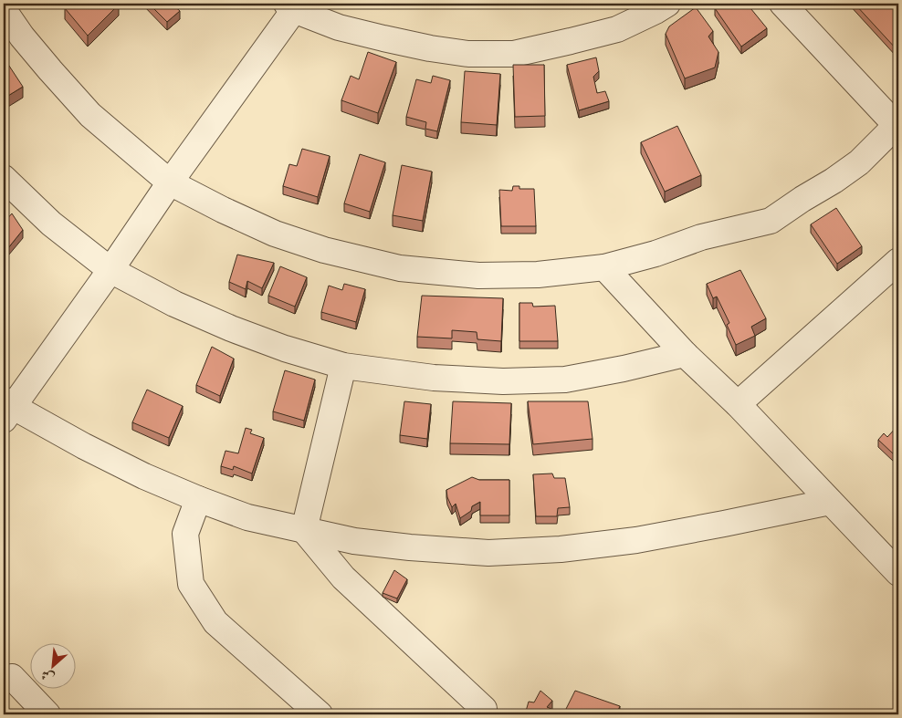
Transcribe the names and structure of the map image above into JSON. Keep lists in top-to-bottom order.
{
  "north": "bottom left"
}
